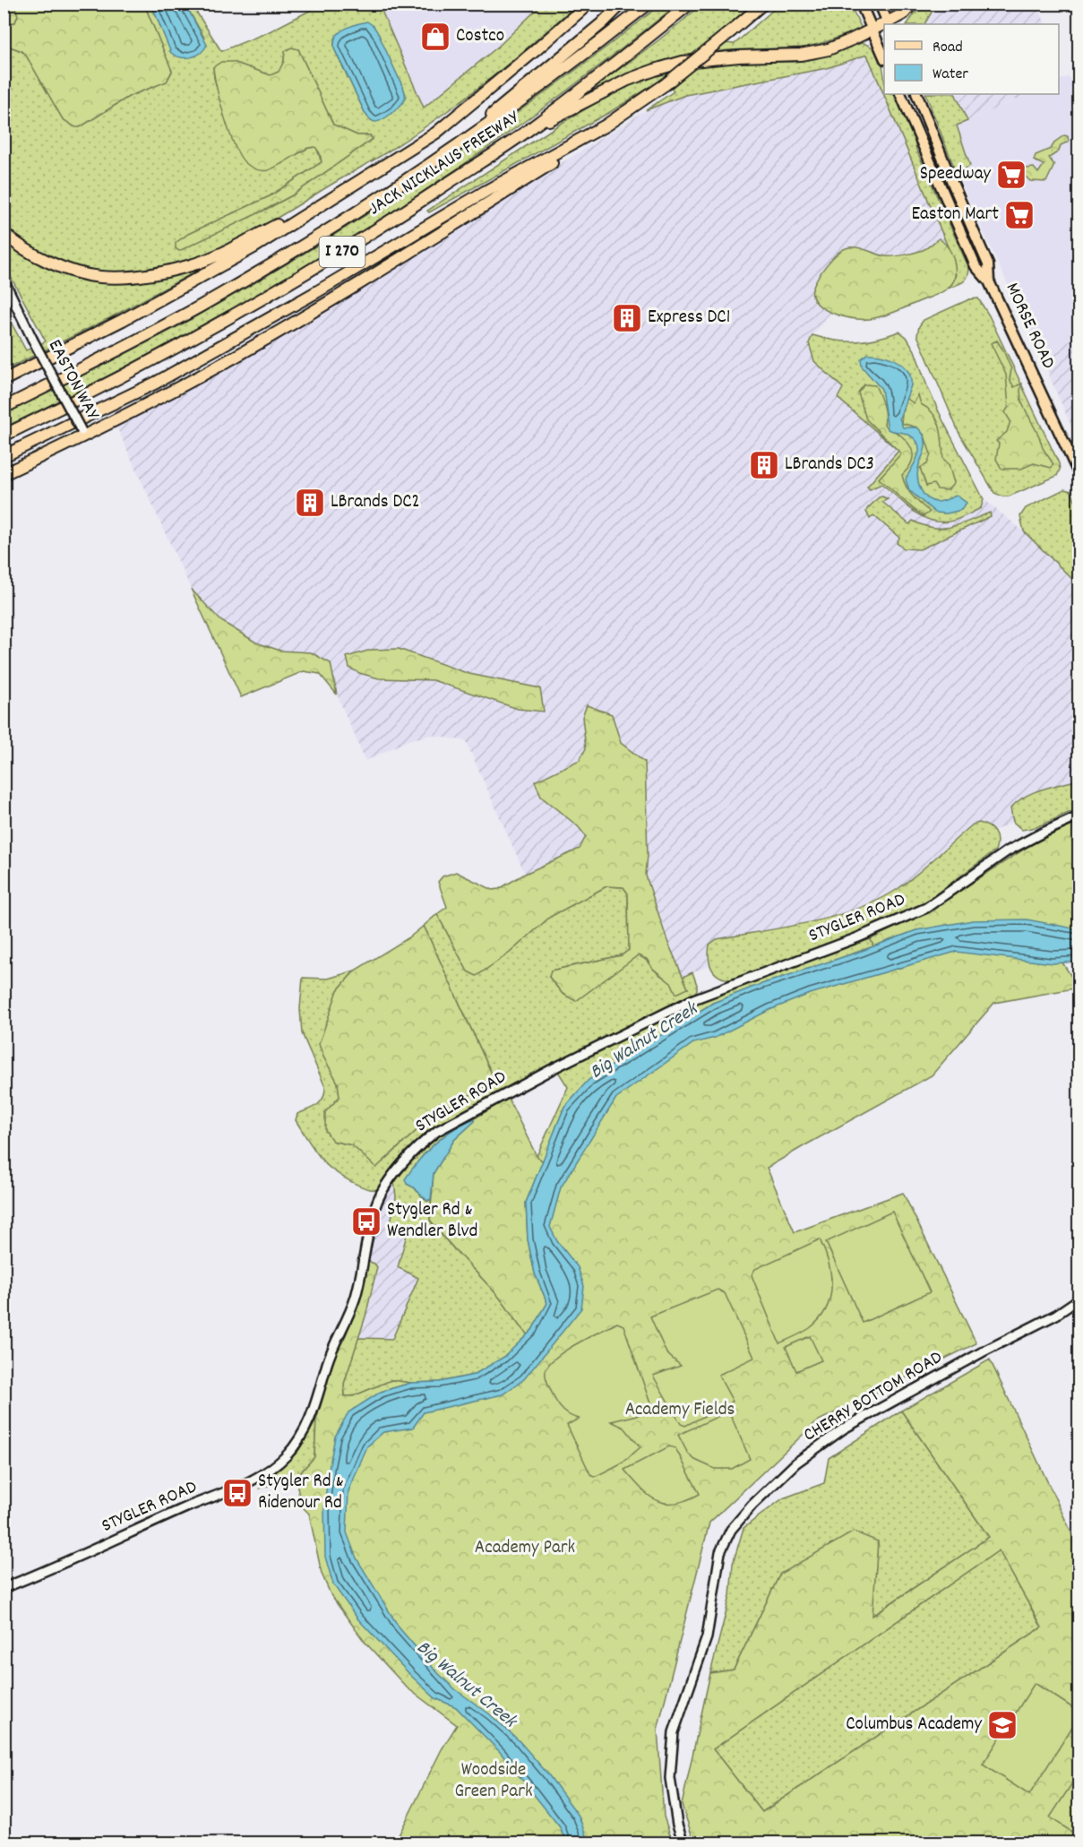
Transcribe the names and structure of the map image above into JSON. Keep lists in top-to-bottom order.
{
  "streets": {
    "highway": ["JACK NICKLAUS FREEWAY", "I 270"],
    "main road": [
      "MORSE ROAD",
      "EASTON WAY",
      "STYGLER ROAD",
      "CHERRY BOTTOM ROAD"
    ]
  },
  "water": ["Big Walnut Creek"],
  "parks": ["Academy Fields", "Academy Park", "Woodside Green Park"],
  "places": {
    "shop": ["Costco"],
    "supermarket": ["Speedway", "Easton Mart"],
    "building": ["Express DC1", "LBrands DC3", "LBrands DC2"],
    "bus stop": ["Stygler Rd & Wendler Blvd", "Stygler Rd & Ridenour Rd"],
    "school or university": ["Columbus Academy"]
  },
  "legend": ["Road", "Water"]
}
